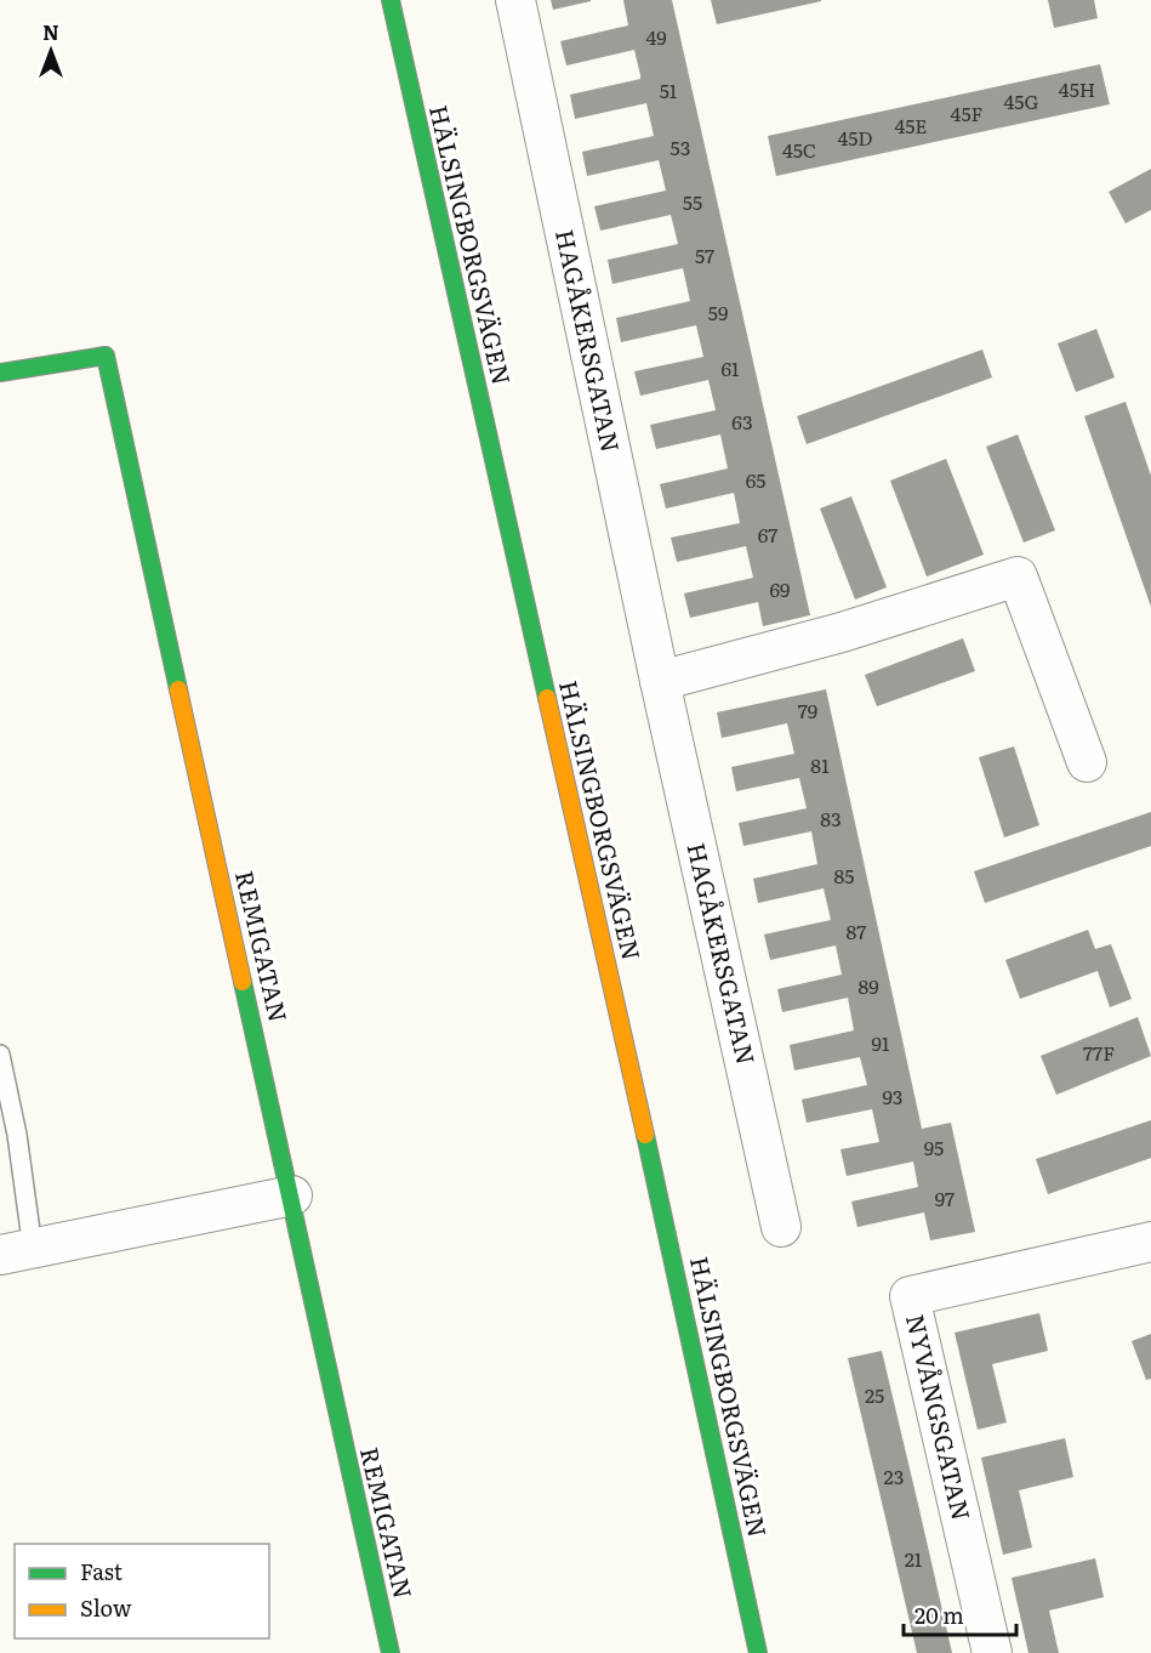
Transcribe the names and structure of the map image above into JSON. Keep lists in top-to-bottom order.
{
  "streets": {
    "main road": ["HÄLSINGBORGSVÄGEN", "REMIGATAN"],
    "street": ["HAGÅKERSGATAN", "NYVÅNGSGATAN"]
  },
  "house_numbers": [
    "49",
    "45H",
    "51",
    "45G",
    "45F",
    "45E",
    "45D",
    "53",
    "45C",
    "55",
    "57",
    "59",
    "61",
    "63",
    "65",
    "67",
    "69",
    "79",
    "81",
    "83",
    "85",
    "87",
    "89",
    "91",
    "77F",
    "93",
    "95",
    "97",
    "25",
    "23",
    "21"
  ],
  "legend": ["Fast", "Slow"],
  "scale_bar": "20 m",
  "north": "top"
}
